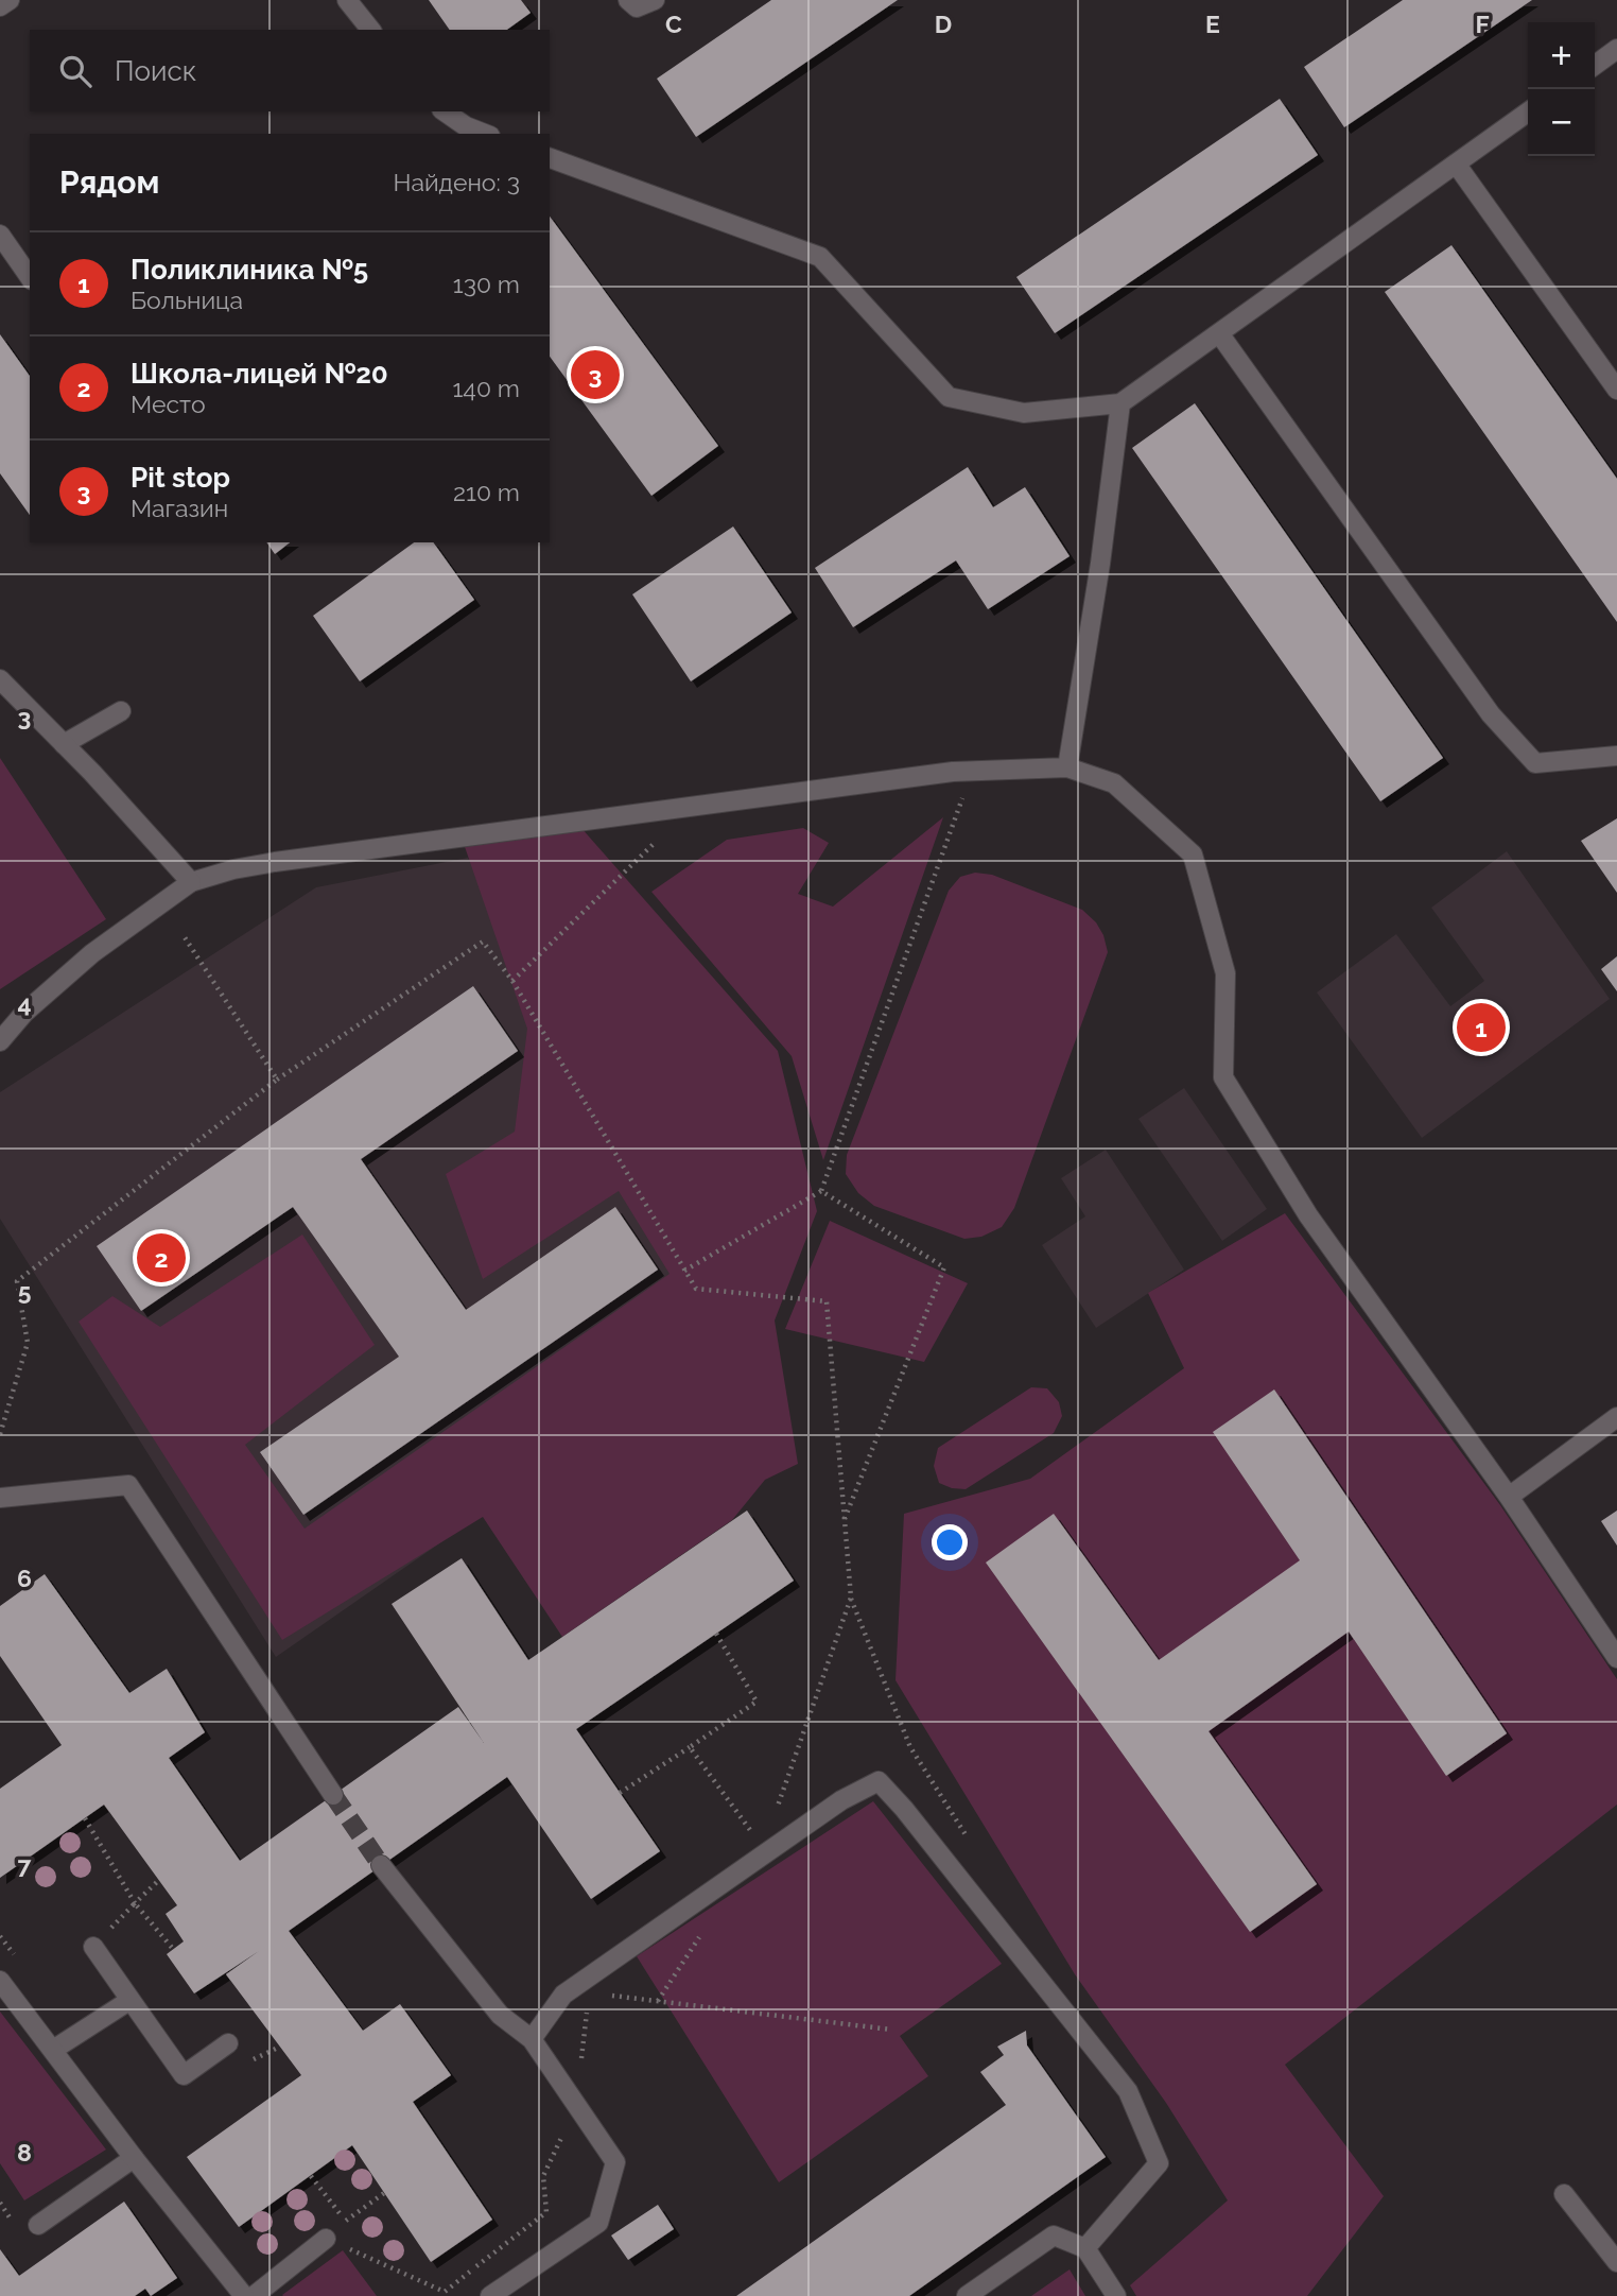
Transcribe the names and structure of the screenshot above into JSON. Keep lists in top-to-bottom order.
{
  "page": {
    "map_buttons": ["+", "−"],
    "search": "Поиск",
    "heading": ["Рядом", "Найдено: 3"],
    "list": [
      {
        "mark": "1",
        "name": "Поликлиника №5",
        "note": "Больница",
        "value": "130 m"
      },
      {
        "mark": "2",
        "name": "Школа-лицей №20",
        "note": "Место",
        "value": "140 m"
      },
      {
        "mark": "3",
        "name": "Pit stop",
        "note": "Магазин",
        "value": "210 m"
      }
    ],
    "pins": ["3", "1", "2"]
  },
  "grid": {
    "columns": [
      "C",
      "D",
      "E",
      "F"
    ],
    "rows": [
      "3",
      "4",
      "5",
      "6",
      "7",
      "8"
    ]
  }
}
